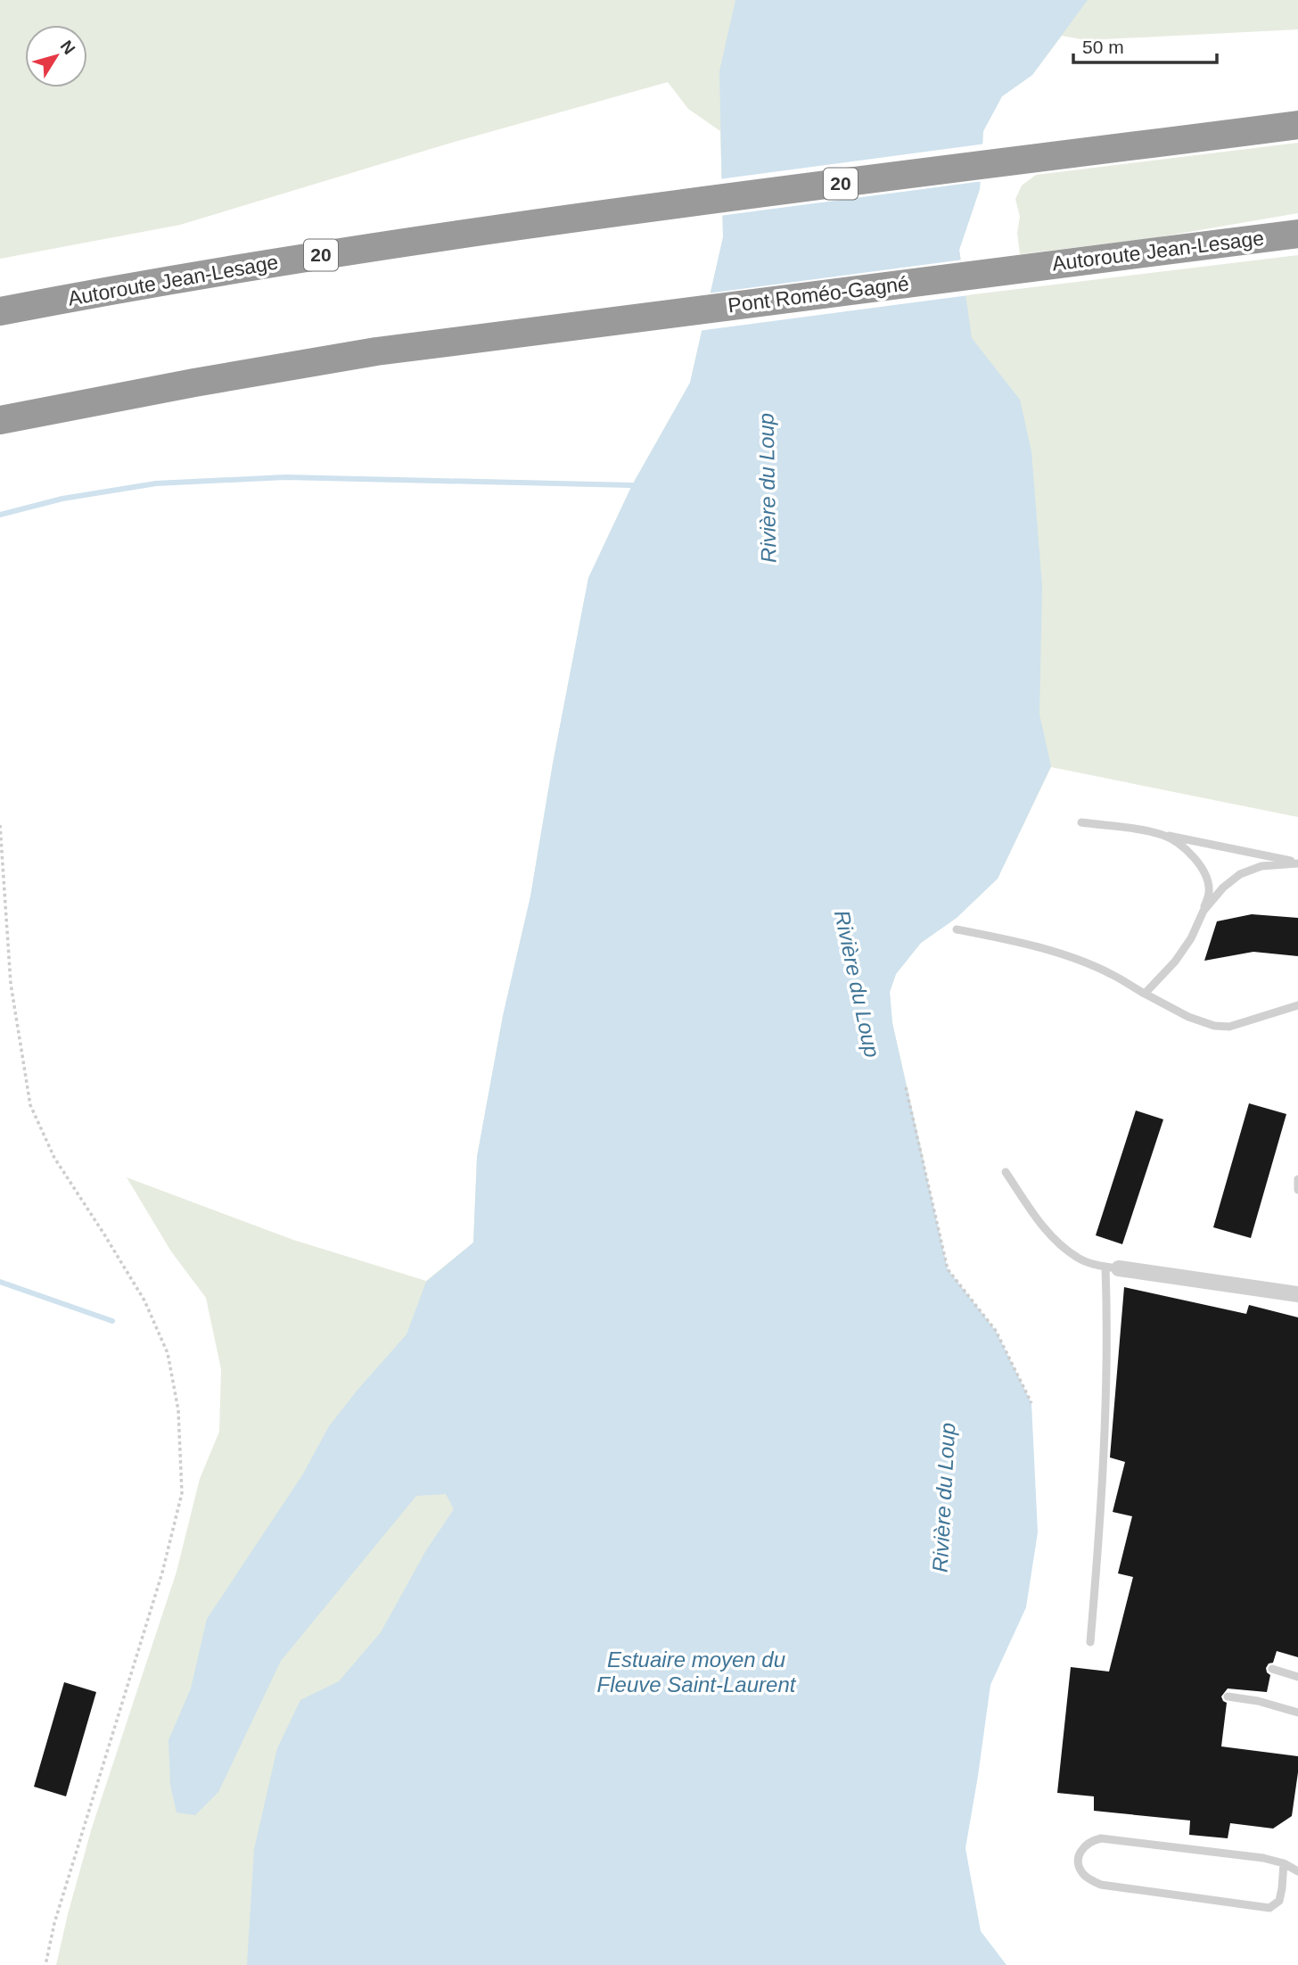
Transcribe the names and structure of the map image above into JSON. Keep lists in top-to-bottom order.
{
  "streets": {
    "highway": ["20", "Autoroute Jean-Lesage", "Pont Roméo-Gagné"]
  },
  "crossings": [
    ["Autoroute Jean-Lesage", "Pont Roméo-Gagné"]
  ],
  "water": ["Rivière du Loup", "Estuaire moyen du Fleuve Saint-Laurent"],
  "scale_bar": "50 m",
  "north": "top right"
}
